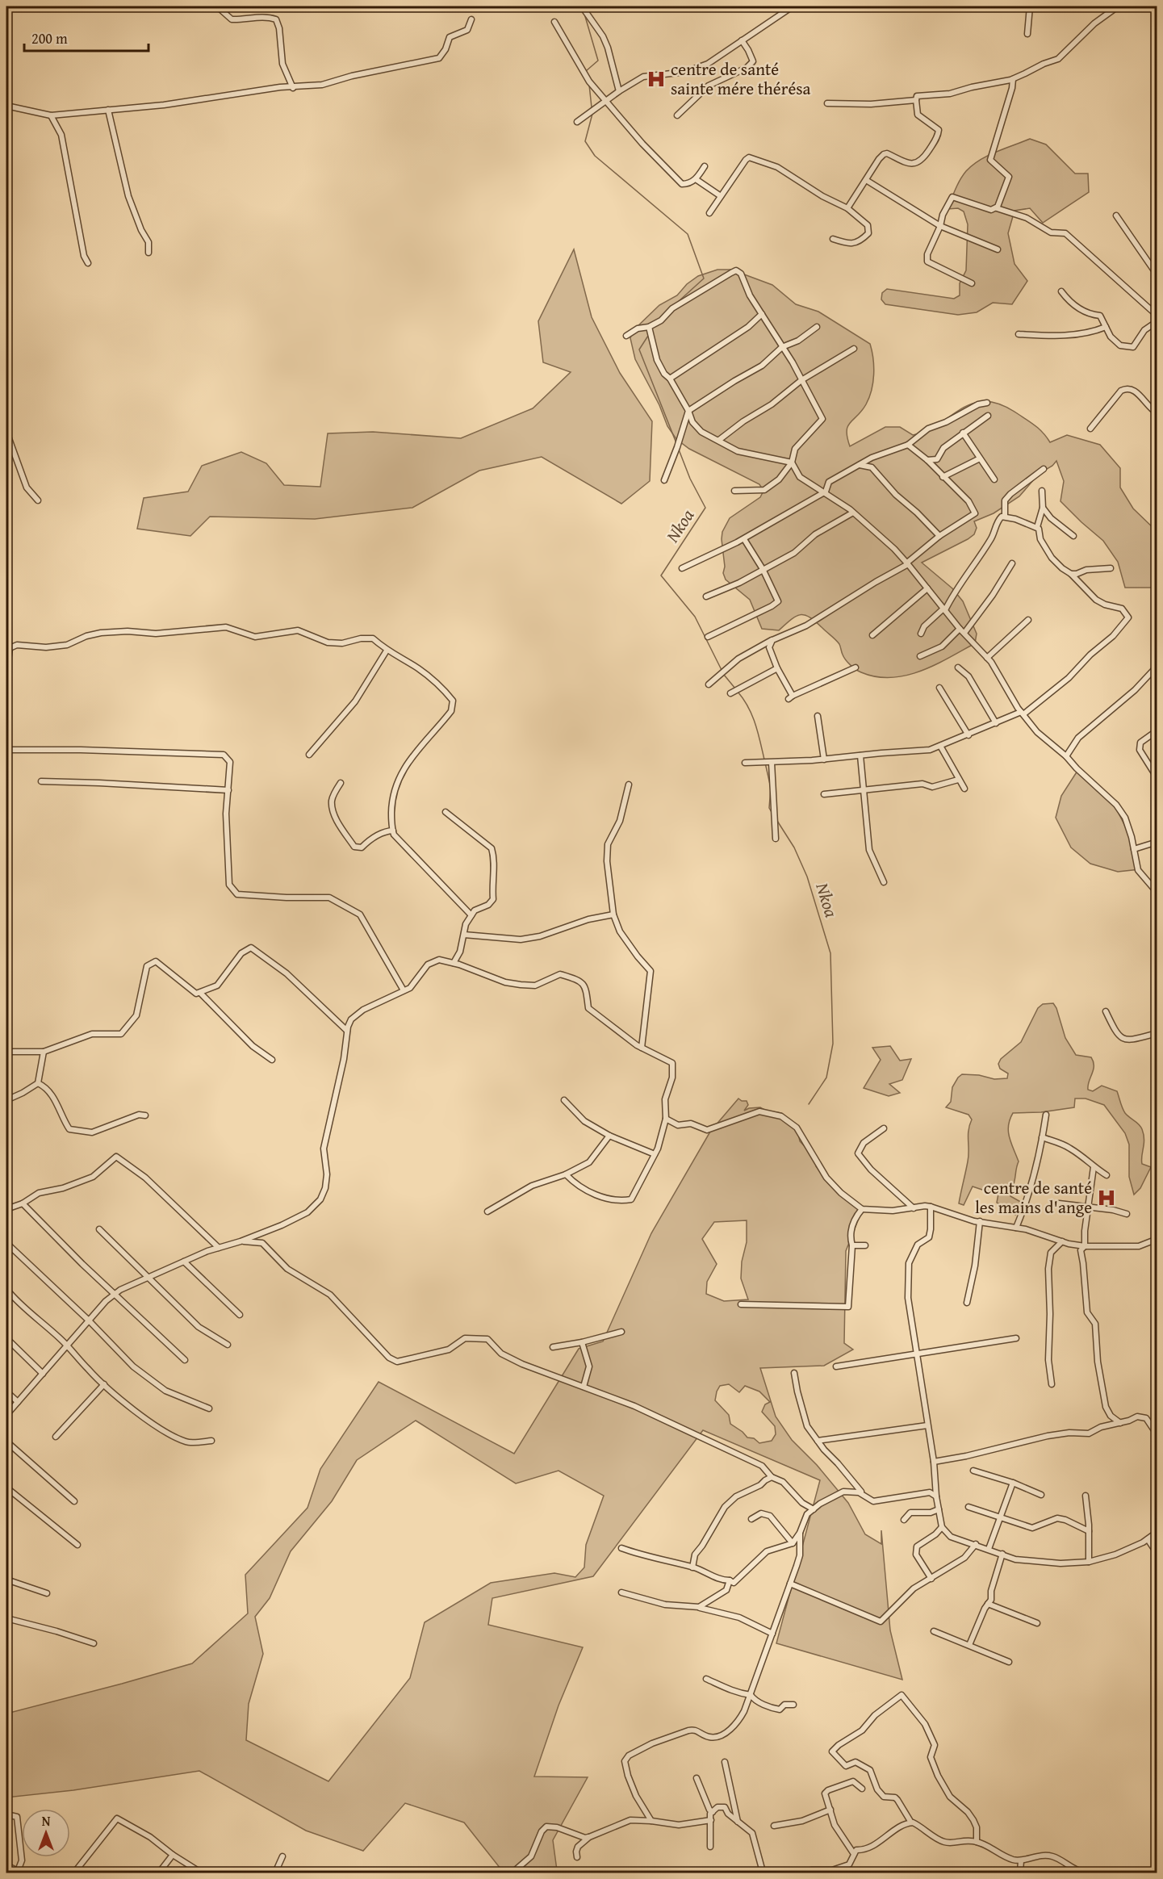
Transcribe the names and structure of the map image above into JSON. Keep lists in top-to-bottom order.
{
  "water": ["Nkoa"],
  "places": {
    "hospital": ["centre de santé sainte mére thérésa", "centre de santé les mains d'ange"]
  },
  "scale_bar": "200 m",
  "north": "top"
}
